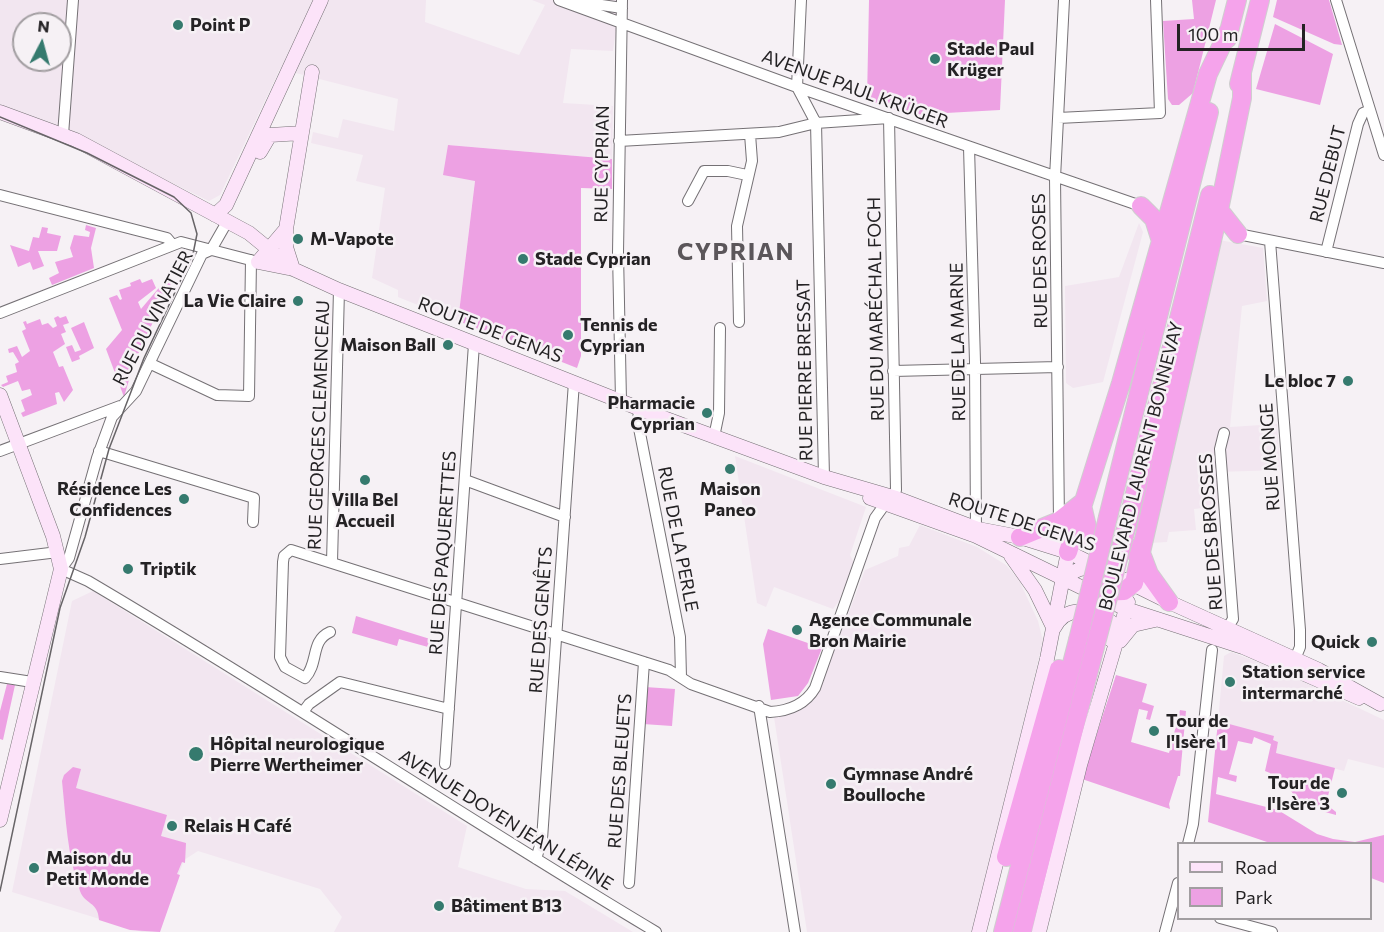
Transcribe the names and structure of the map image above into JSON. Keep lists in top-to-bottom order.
{
  "streets": {
    "highway": ["BOULEVARD LAURENT BONNEVAY"],
    "main road": ["ROUTE DE GENAS"],
    "street": [
      "AVENUE PAUL KRÜGER",
      "RUE CYPRIAN",
      "RUE DEBUT",
      "RUE DES ROSES",
      "RUE DU MARÉCHAL FOCH",
      "RUE DU VINATIER",
      "RUE DE LA MARNE",
      "RUE PIERRE BRESSAT",
      "RUE GEORGES CLEMENCEAU",
      "RUE MONGE",
      "RUE DES BROSSES",
      "RUE DE LA PERLE",
      "RUE DES PAQUERETTES",
      "RUE DES GENÊTS",
      "RUE DES BLEUETS",
      "AVENUE DOYEN JEAN LÉPINE"
    ]
  },
  "crossings": [
    ["AVENUE PAUL KRÜGER", "RUE CYPRIAN"],
    ["AVENUE PAUL KRÜGER", "RUE DES ROSES"],
    ["AVENUE PAUL KRÜGER", "RUE DU MARÉCHAL FOCH"],
    ["AVENUE PAUL KRÜGER", "RUE DE LA MARNE"],
    ["AVENUE PAUL KRÜGER", "RUE PIERRE BRESSAT"],
    ["RUE CYPRIAN", "ROUTE DE GENAS"],
    ["RUE DU MARÉCHAL FOCH", "ROUTE DE GENAS"],
    ["RUE DU MARÉCHAL FOCH", "RUE GEORGES CLEMENCEAU"],
    ["RUE DU MARÉCHAL FOCH", "RUE DE LA PERLE"],
    ["RUE DU MARÉCHAL FOCH", "RUE DES PAQUERETTES"],
    ["RUE DU MARÉCHAL FOCH", "RUE DES GENÊTS"],
    ["RUE DU MARÉCHAL FOCH", "RUE DES BLEUETS"],
    ["RUE DU VINATIER", "AVENUE DOYEN JEAN LÉPINE"],
    ["ROUTE DE GENAS", "RUE DE LA MARNE"],
    ["ROUTE DE GENAS", "RUE PIERRE BRESSAT"],
    ["ROUTE DE GENAS", "RUE GEORGES CLEMENCEAU"],
    ["ROUTE DE GENAS", "RUE MONGE"],
    ["ROUTE DE GENAS", "BOULEVARD LAURENT BONNEVAY"],
    ["ROUTE DE GENAS", "RUE DES BROSSES"],
    ["ROUTE DE GENAS", "RUE DE LA PERLE"],
    ["ROUTE DE GENAS", "RUE DES PAQUERETTES"],
    ["ROUTE DE GENAS", "RUE DES GENÊTS"],
    ["RUE DES GENÊTS", "AVENUE DOYEN JEAN LÉPINE"]
  ],
  "districts": ["CYPRIAN"],
  "places": [
    "Point P",
    "Stade Paul Krüger",
    "M-Vapote",
    "Stade Cyprian",
    "La Vie Claire",
    "Tennis de Cyprian",
    "Maison Ball",
    "Le bloc 7",
    "Pharmacie Cyprian",
    "Maison Paneo",
    "Villa Bel Accueil",
    "Résidence Les Confidences",
    "Triptik",
    "Agence Communale Bron Mairie",
    "Quick",
    "Station service intermarché",
    "Tour de l'Isère 1",
    "Hôpital neurologique Pierre Wertheimer",
    "Gymnase André Boulloche",
    "Tour de l'Isère 3",
    "Relais H Café",
    "Maison du Petit Monde",
    "Bâtiment B13"
  ],
  "legend": ["Road", "Park"],
  "scale_bar": "100 m",
  "north": "top"
}
